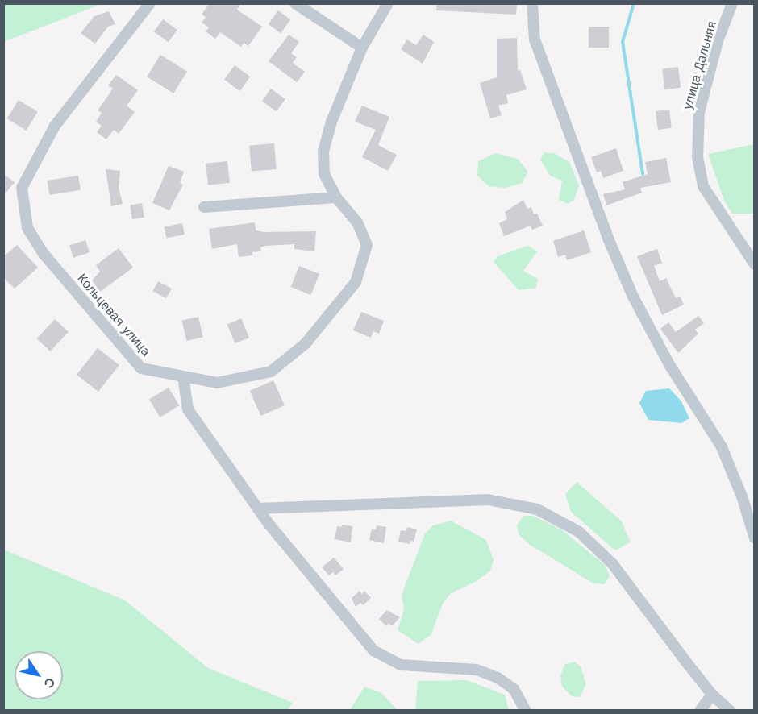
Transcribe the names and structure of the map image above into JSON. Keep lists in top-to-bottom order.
{
  "streets": {
    "street": ["улица Дальняя", "Кольцевая улица"]
  },
  "north": "bottom right"
}
